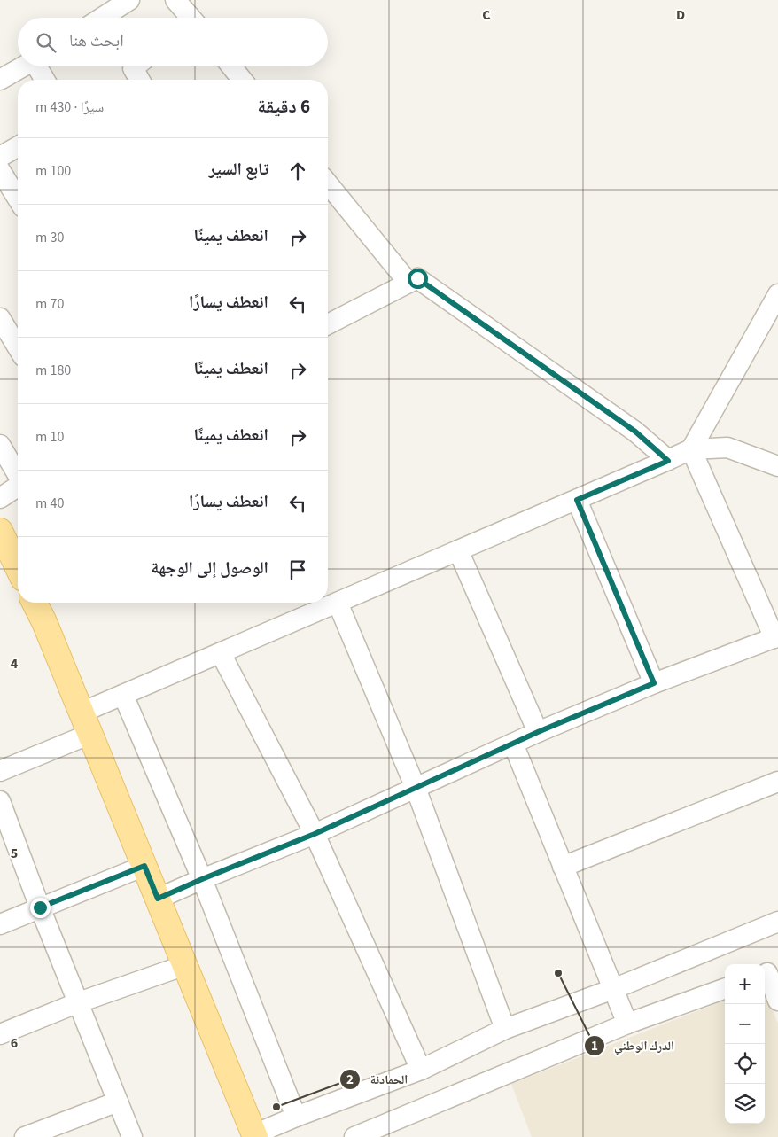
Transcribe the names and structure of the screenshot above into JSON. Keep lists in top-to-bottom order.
{
  "places": ["الدرك الوطني", "الحمادنة"],
  "page": {
    "search": "ابحث هنا",
    "heading": ["6 دقيقة", "سيرًا · 430 m"],
    "list": [
      ["تابع السير", "100 m"],
      ["انعطف يمينًا", "30 m"],
      ["انعطف يسارًا", "70 m"],
      ["انعطف يمينًا", "180 m"],
      ["انعطف يمينًا", "10 m"],
      ["انعطف يسارًا", "40 m"],
      "الوصول إلى الوجهة"
    ],
    "map_buttons": ["+", "−"]
  },
  "grid": {
    "columns": ["C", "D"],
    "rows": ["4", "5", "6"]
  }
}
